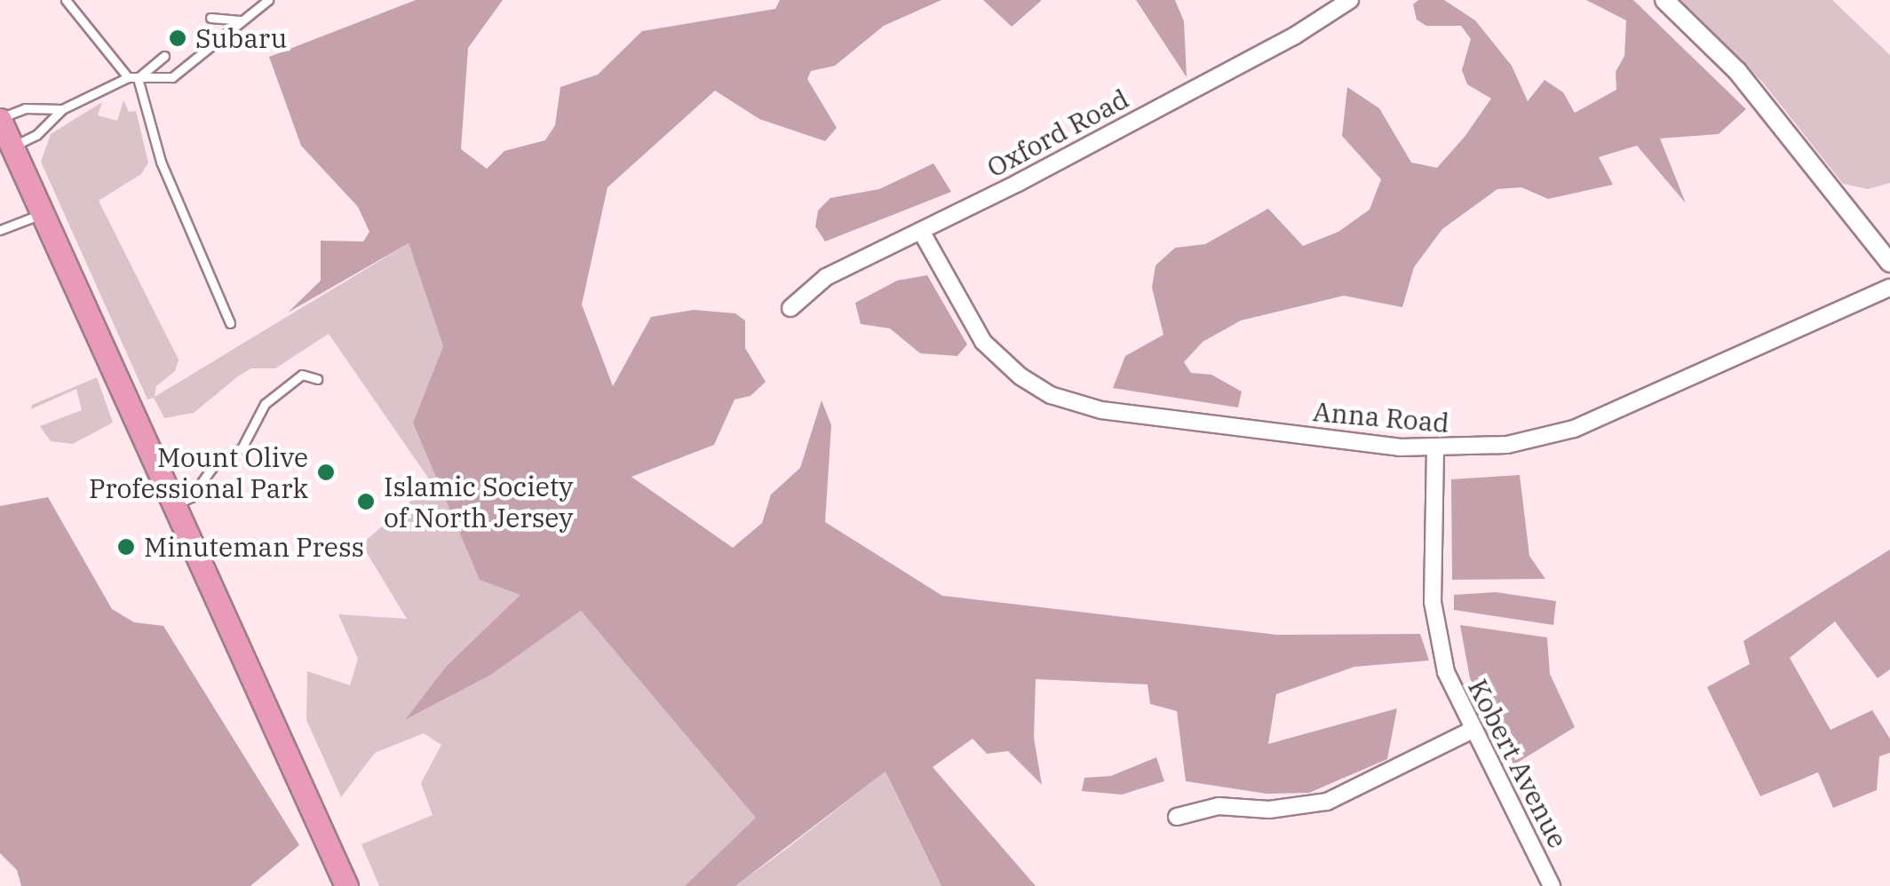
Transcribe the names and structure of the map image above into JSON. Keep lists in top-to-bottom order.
{
  "streets": {
    "street": ["Oxford Road", "Anna Road", "Kobert Avenue"]
  },
  "crossings": [
    ["Oxford Road", "Anna Road"],
    ["Anna Road", "Kobert Avenue"]
  ],
  "places": [
    "Subaru",
    "Mount Olive Professional Park",
    "Islamic Society of North Jersey",
    "Minuteman Press"
  ]
}
